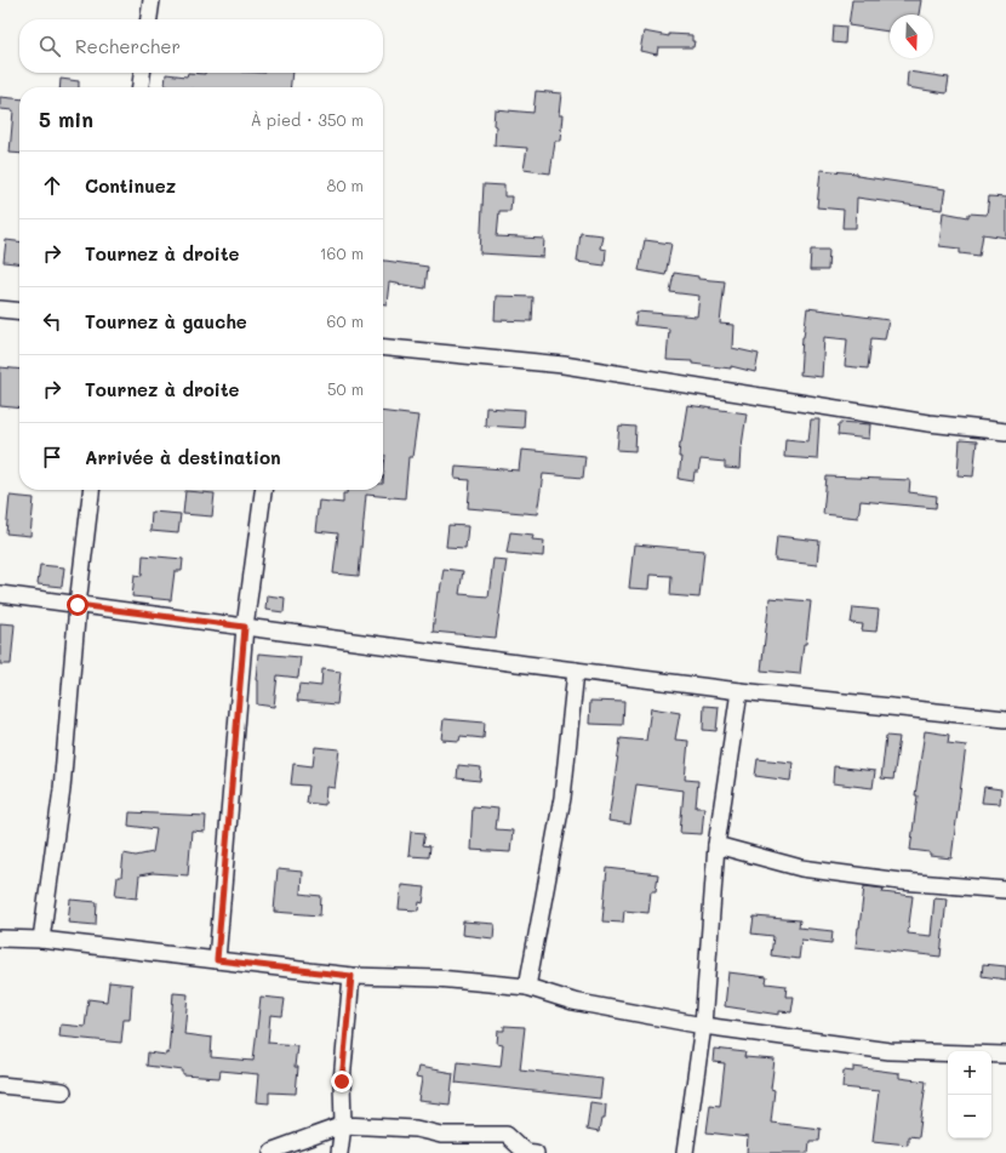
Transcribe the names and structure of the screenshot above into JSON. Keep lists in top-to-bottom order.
{
  "north": "bottom",
  "page": {
    "search": "Rechercher",
    "heading": ["5 min", "À pied · 350 m"],
    "list": [
      ["Continuez", "80 m"],
      ["Tournez à droite", "160 m"],
      ["Tournez à gauche", "60 m"],
      ["Tournez à droite", "50 m"],
      "Arrivée à destination"
    ],
    "map_buttons": ["+", "−"]
  }
}
